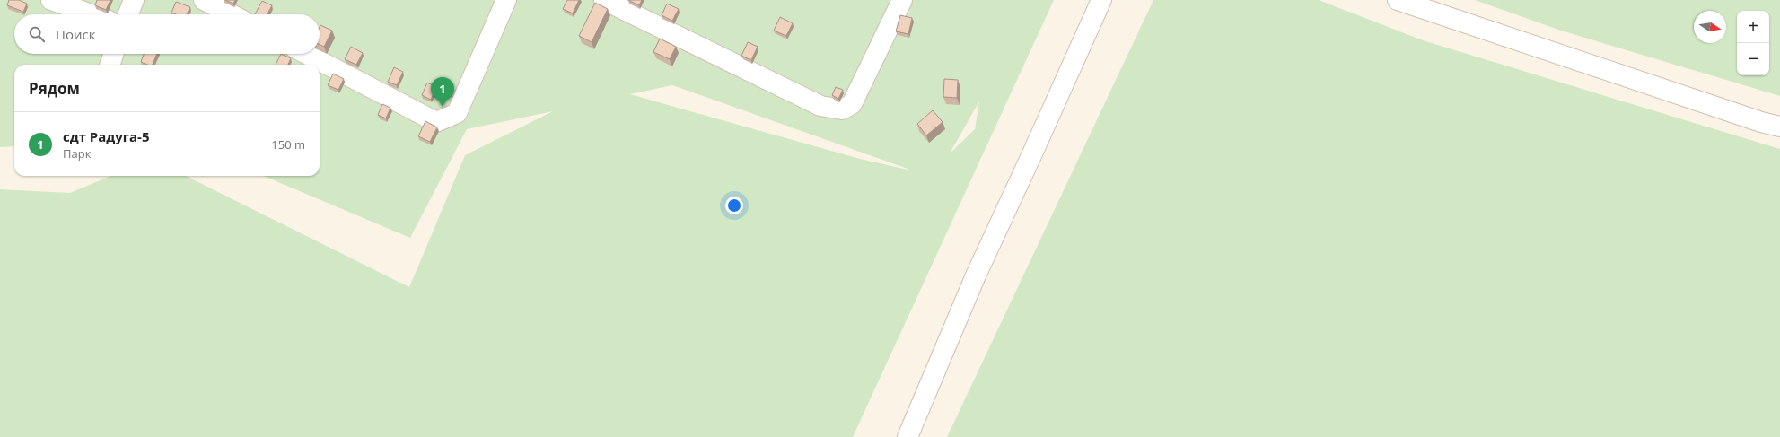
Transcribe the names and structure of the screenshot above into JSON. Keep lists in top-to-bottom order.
{
  "north": "right",
  "page": {
    "map_buttons": ["+", "−"],
    "search": "Поиск",
    "heading": "Рядом",
    "pins": "1",
    "list": [
      {
        "mark": "1",
        "name": "сдт Радуга-5",
        "note": "Парк",
        "value": "150 m"
      }
    ]
  }
}
